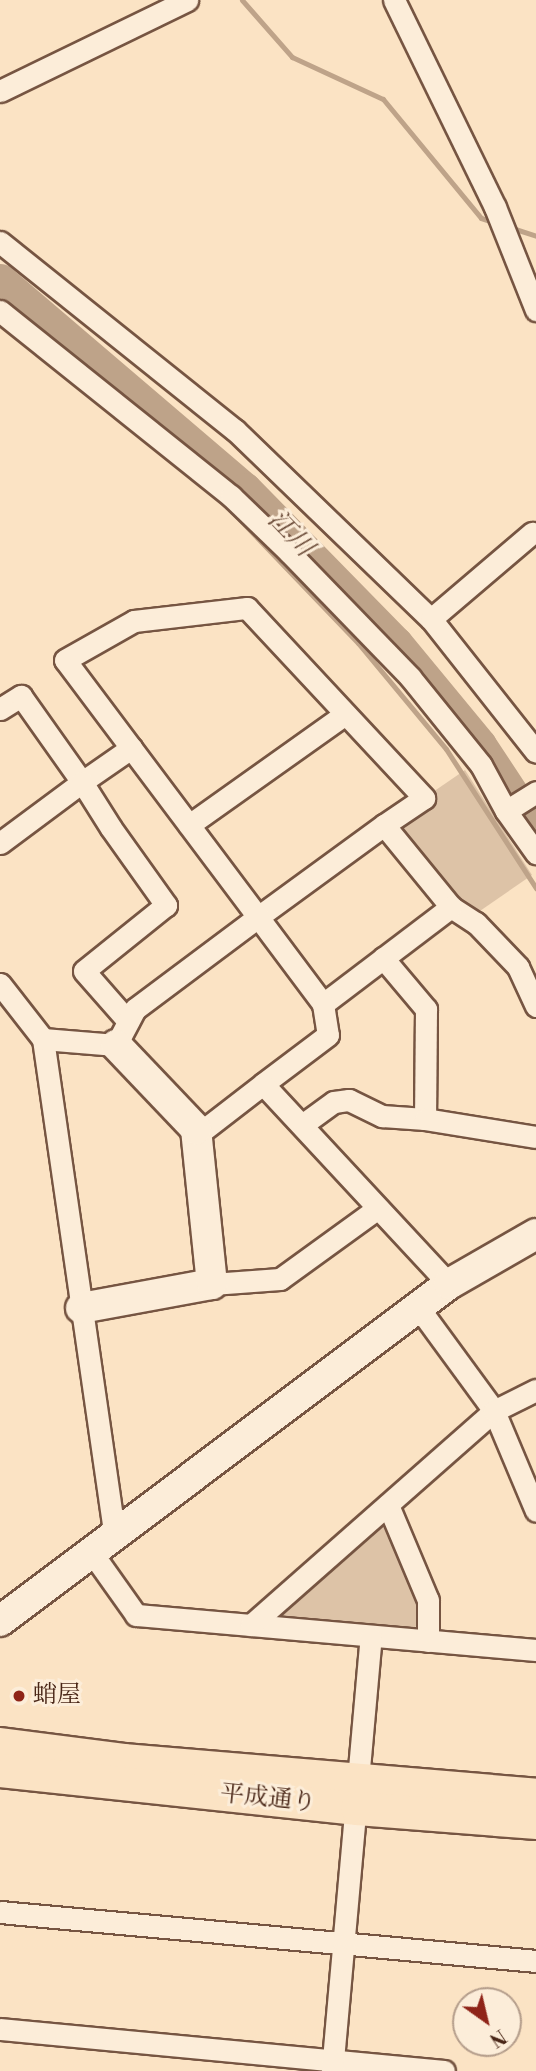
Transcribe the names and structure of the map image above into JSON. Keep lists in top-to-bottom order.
{
  "streets": {
    "main road": ["平成通り"]
  },
  "water": ["江川"],
  "places": ["蛸屋"],
  "north": "bottom right"
}
